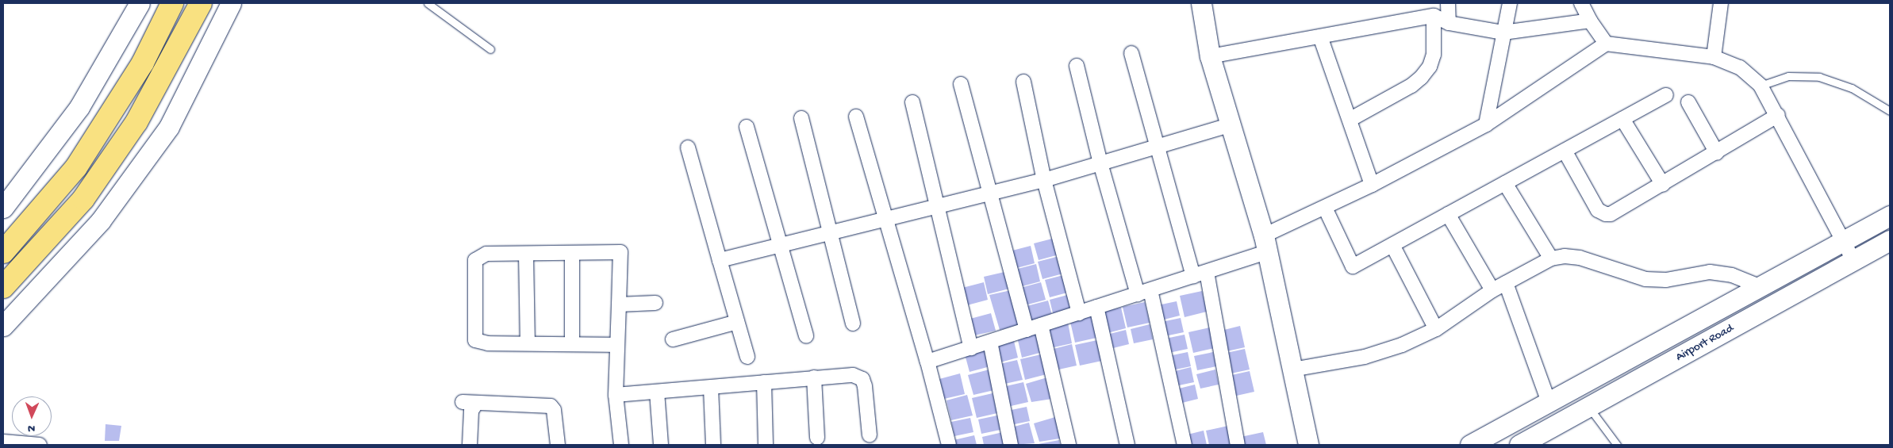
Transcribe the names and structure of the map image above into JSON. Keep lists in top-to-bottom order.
{
  "streets": {
    "street": ["Airport Road"]
  },
  "north": "bottom"
}
